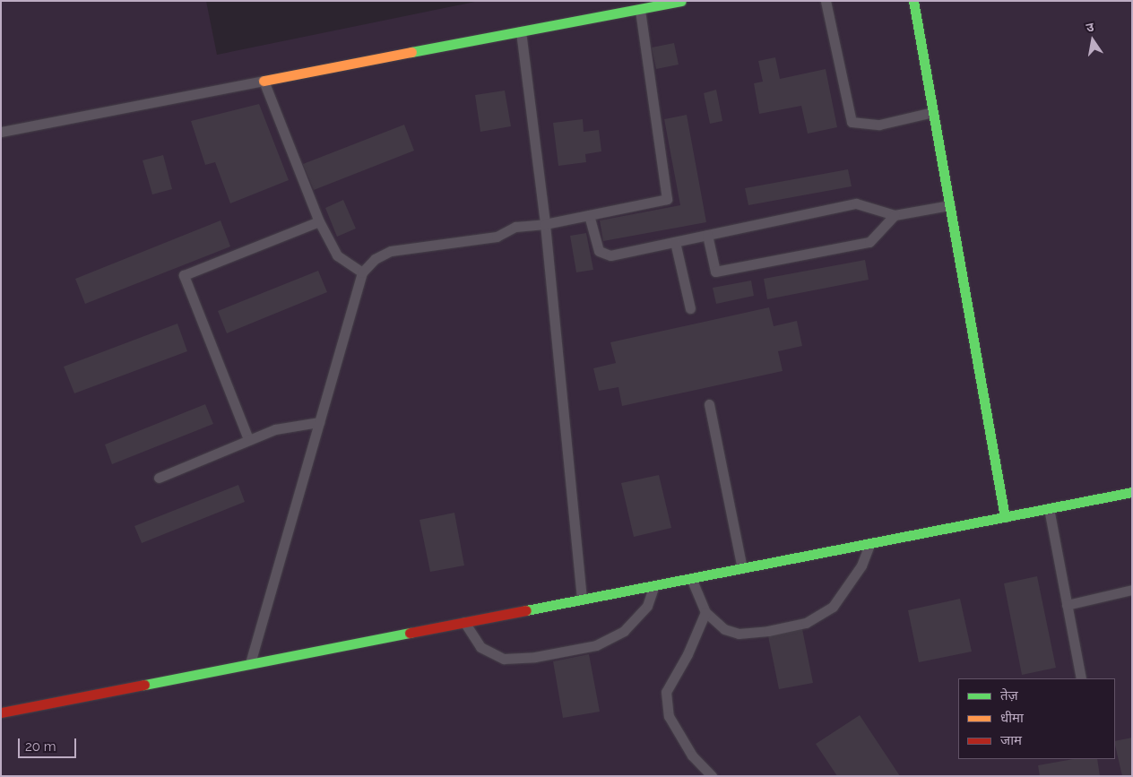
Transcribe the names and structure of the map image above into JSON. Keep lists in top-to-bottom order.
{
  "legend": ["तेज़", "धीमा", "जाम"],
  "scale_bar": "20 m",
  "north": "top"
}
